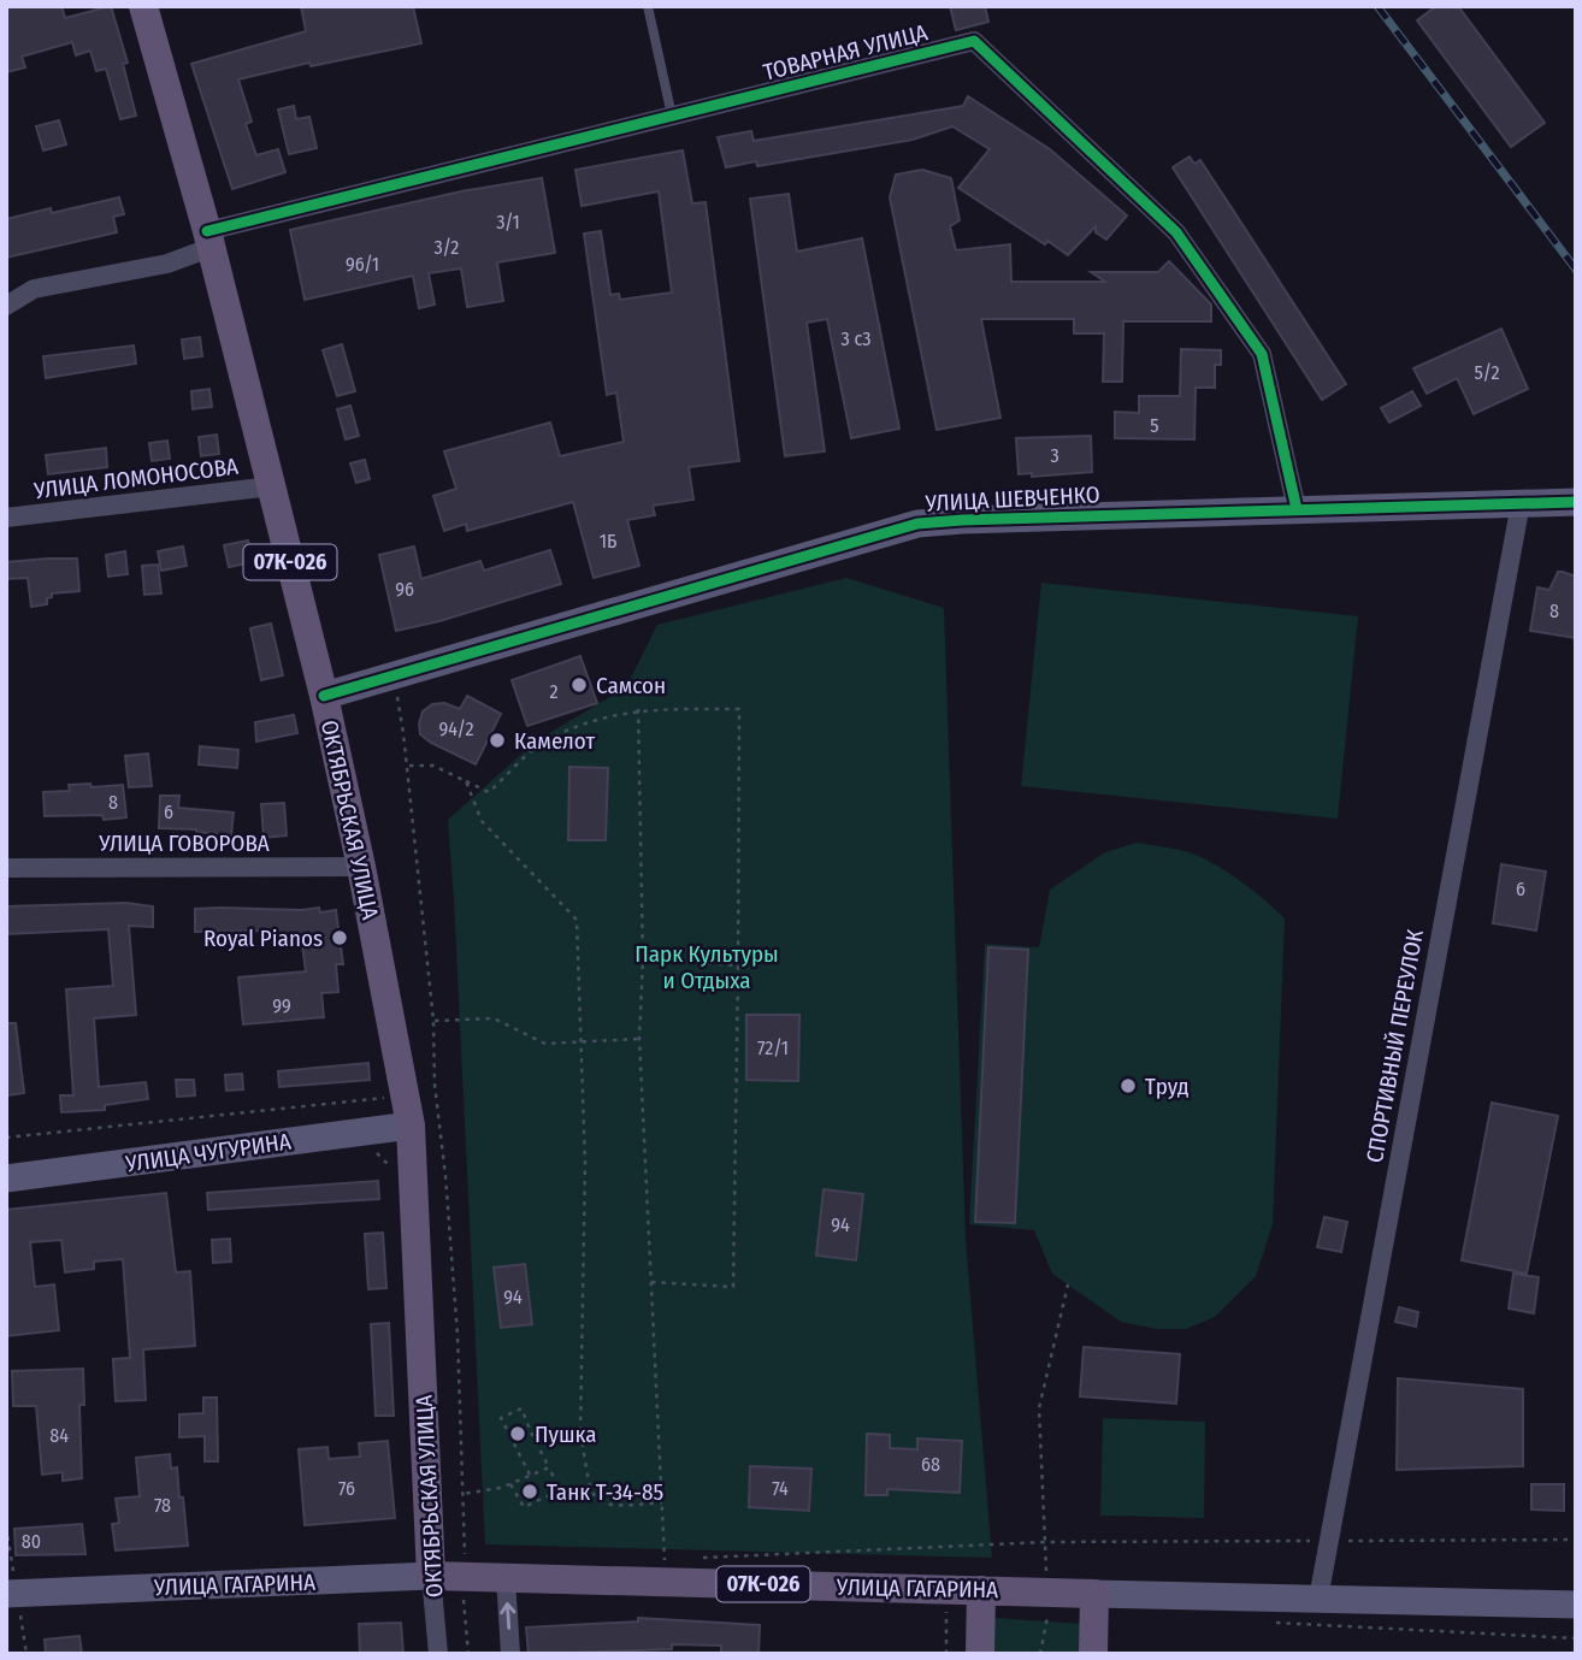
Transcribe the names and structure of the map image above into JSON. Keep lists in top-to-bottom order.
{
  "streets": {
    "main road": ["07К-026", "ОКТЯБРЬСКАЯ УЛИЦА", "УЛИЦА ГАГАРИНА"],
    "street": [
      "ТОВАРНАЯ УЛИЦА",
      "УЛИЦА ЛОМОНОСОВА",
      "УЛИЦА ШЕВЧЕНКО",
      "УЛИЦА ГОВОРОВА",
      "СПОРТИВНЫЙ ПЕРЕУЛОК",
      "УЛИЦА ЧУГУРИНА"
    ]
  },
  "crossings": [
    ["ТОВАРНАЯ УЛИЦА", "УЛИЦА ШЕВЧЕНКО"],
    ["ТОВАРНАЯ УЛИЦА", "ОКТЯБРЬСКАЯ УЛИЦА"],
    ["УЛИЦА ЛОМОНОСОВА", "ОКТЯБРЬСКАЯ УЛИЦА"],
    ["УЛИЦА ШЕВЧЕНКО", "ОКТЯБРЬСКАЯ УЛИЦА"],
    ["УЛИЦА ШЕВЧЕНКО", "СПОРТИВНЫЙ ПЕРЕУЛОК"],
    ["ОКТЯБРЬСКАЯ УЛИЦА", "УЛИЦА ГОВОРОВА"],
    ["ОКТЯБРЬСКАЯ УЛИЦА", "УЛИЦА ЧУГУРИНА"],
    ["ОКТЯБРЬСКАЯ УЛИЦА", "УЛИЦА ГАГАРИНА"],
    ["СПОРТИВНЫЙ ПЕРЕУЛОК", "УЛИЦА ГАГАРИНА"]
  ],
  "parks": ["Парк Культуры и Отдыха"],
  "places": [
    "Самсон",
    "Камелот",
    "Royal Pianos",
    "Труд",
    "Пушка",
    "Танк Т-34-85"
  ],
  "house_numbers": [
    "3/1",
    "3/2",
    "96/1",
    "3 с3",
    "5/2",
    "5",
    "3",
    "1Б",
    "96",
    "8",
    "2",
    "94/2",
    "8",
    "6",
    "6",
    "99",
    "72/1",
    "94",
    "94",
    "84",
    "68",
    "76",
    "74",
    "78",
    "80"
  ]
}
